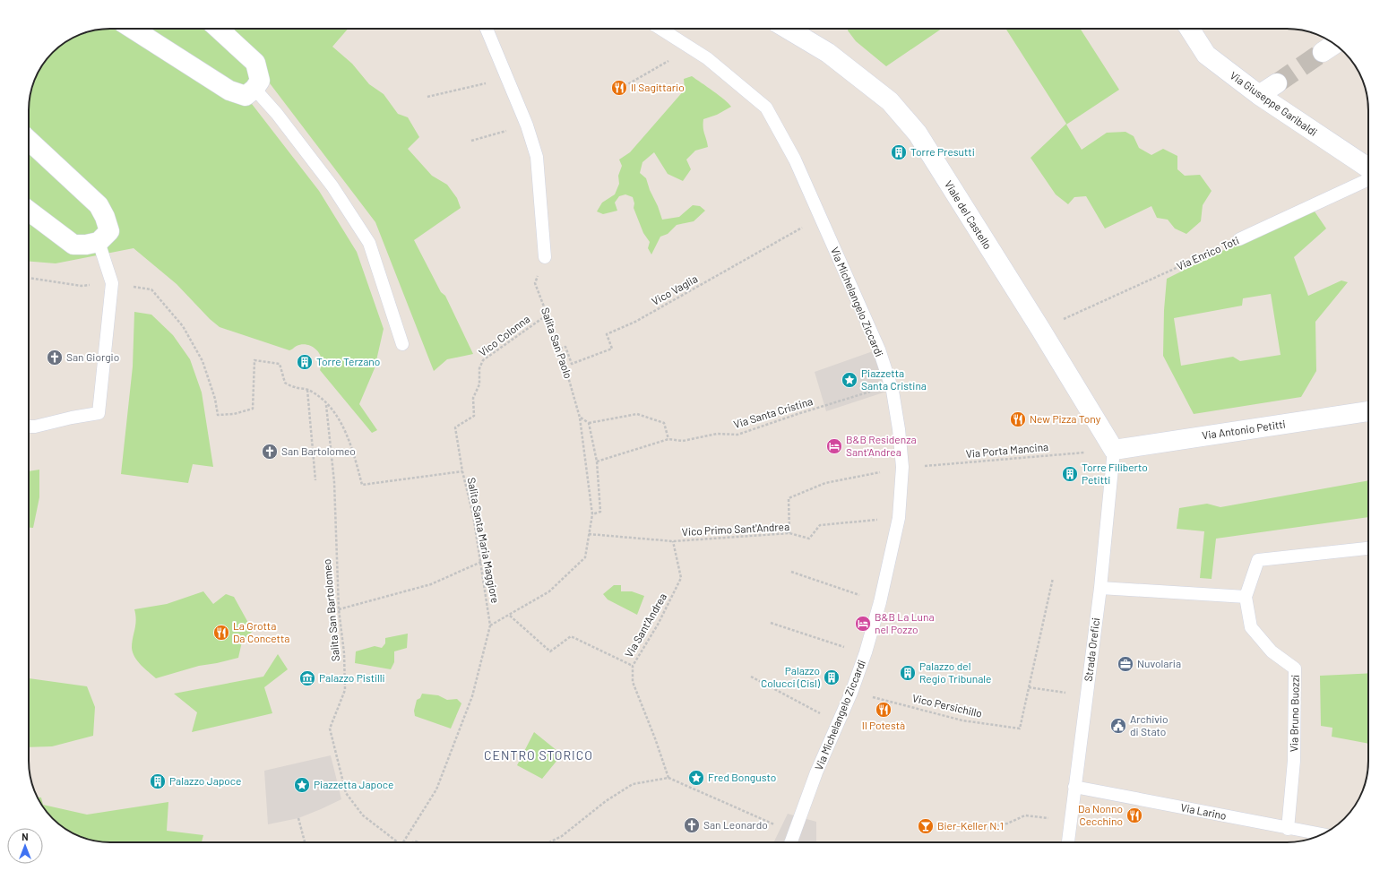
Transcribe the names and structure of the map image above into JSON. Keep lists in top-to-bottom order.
{
  "streets": {
    "street": ["Via Giuseppe Garibaldi", "Viale del Castello", "Via Antonio Petitti"],
    "lane": [
      "Via Enrico Toti",
      "Via Michelangelo Ziccardi",
      "Strada Orefici",
      "Via Bruno Buozzi",
      "Via Larino"
    ],
    "path": [
      "Vico Vaglia",
      "Vico Colonna",
      "Salita San Paolo",
      "Via Santa Cristina",
      "Via Porta Mancina",
      "Vico Primo Sant'Andrea",
      "Salita Santa Maria Maggiore",
      "Salita San Bartolomeo",
      "Via Sant'Andrea",
      "Vico Persichillo"
    ]
  },
  "crossings": [
    ["Viale del Castello", "Via Enrico Toti"],
    ["Viale del Castello", "Via Antonio Petitti"],
    ["Viale del Castello", "Via Porta Mancina"],
    ["Viale del Castello", "Strada Orefici"],
    ["Vico Vaglia", "Via Michelangelo Ziccardi"],
    ["Vico Vaglia", "Salita San Paolo"],
    ["Via Michelangelo Ziccardi", "Via Santa Cristina"],
    ["Via Michelangelo Ziccardi", "Via Porta Mancina"],
    ["Via Michelangelo Ziccardi", "Vico Primo Sant'Andrea"],
    ["Via Michelangelo Ziccardi", "Vico Persichillo"],
    ["Vico Colonna", "Salita San Paolo"],
    ["Vico Colonna", "Salita Santa Maria Maggiore"],
    ["Salita San Paolo", "Vico Primo Sant'Andrea"],
    ["Salita San Paolo", "Salita Santa Maria Maggiore"],
    ["Via Antonio Petitti", "Via Porta Mancina"],
    ["Via Antonio Petitti", "Strada Orefici"],
    ["Via Porta Mancina", "Vico Primo Sant'Andrea"],
    ["Via Porta Mancina", "Strada Orefici"],
    ["Vico Primo Sant'Andrea", "Via Sant'Andrea"],
    ["Salita Santa Maria Maggiore", "Salita San Bartolomeo"],
    ["Strada Orefici", "Via Larino"],
    ["Via Bruno Buozzi", "Via Larino"]
  ],
  "districts": ["CENTRO STORICO"],
  "places": {
    "restaurant": [
      "Il Sagittario",
      "New Pizza Tony",
      "La Grotta Da Concetta",
      "Il Potestà",
      "Da Nonno Cecchino"
    ],
    "building": [
      "Torre Presutti",
      "Torre Terzano",
      "Torre Filiberto Petitti",
      "Palazzo del Regio Tribunale",
      "Palazzo Colucci (Cisl)",
      "Palazzo Japoce"
    ],
    "church": ["San Giorgio", "San Bartolomeo", "San Leonardo"],
    "place": ["Piazzetta Santa Cristina", "Fred Bongusto", "Piazzetta Japoce"],
    "hotel": ["B&B Residenza Sant'Andrea", "B&B La Luna nel Pozzo"],
    "office": ["Nuvolaria"],
    "museum": ["Palazzo Pistilli"],
    "public building": ["Archivio di Stato"],
    "bar": ["Bier-Keller N.1"]
  },
  "north": "top"
}
